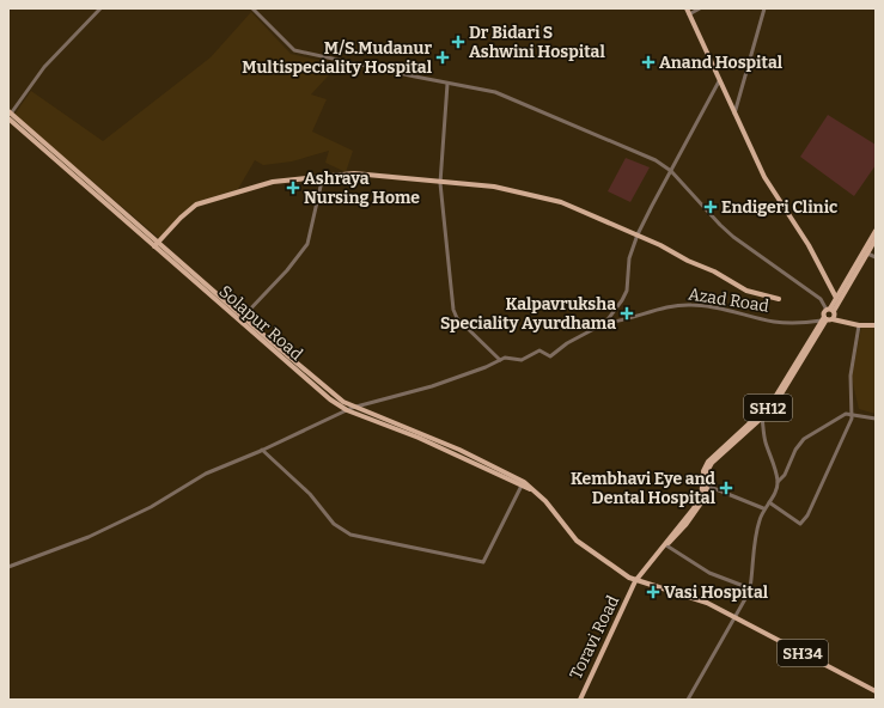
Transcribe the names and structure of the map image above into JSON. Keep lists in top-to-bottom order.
{
  "streets": {
    "main road": [
      "Solapur Road",
      "SH12",
      "Toravi Road",
      "SH34"
    ],
    "street": ["Azad Road"]
  },
  "crossings": [
    ["Azad Road", "SH12"],
    ["Solapur Road", "SH12"],
    ["Solapur Road", "Toravi Road"],
    ["Solapur Road", "SH34"],
    ["SH12", "Toravi Road"],
    ["SH12", "SH34"],
    ["Toravi Road", "SH34"]
  ],
  "places": {
    "health": [
      "Dr Bidari S Ashwini Hospital",
      "M/S.Mudanur Multispeciality Hospital",
      "Anand Hospital",
      "Ashraya Nursing Home",
      "Endigeri Clinic",
      "Kalpavruksha Speciality Ayurdhama",
      "Kembhavi Eye and Dental Hospital",
      "Vasi Hospital"
    ]
  }
}
